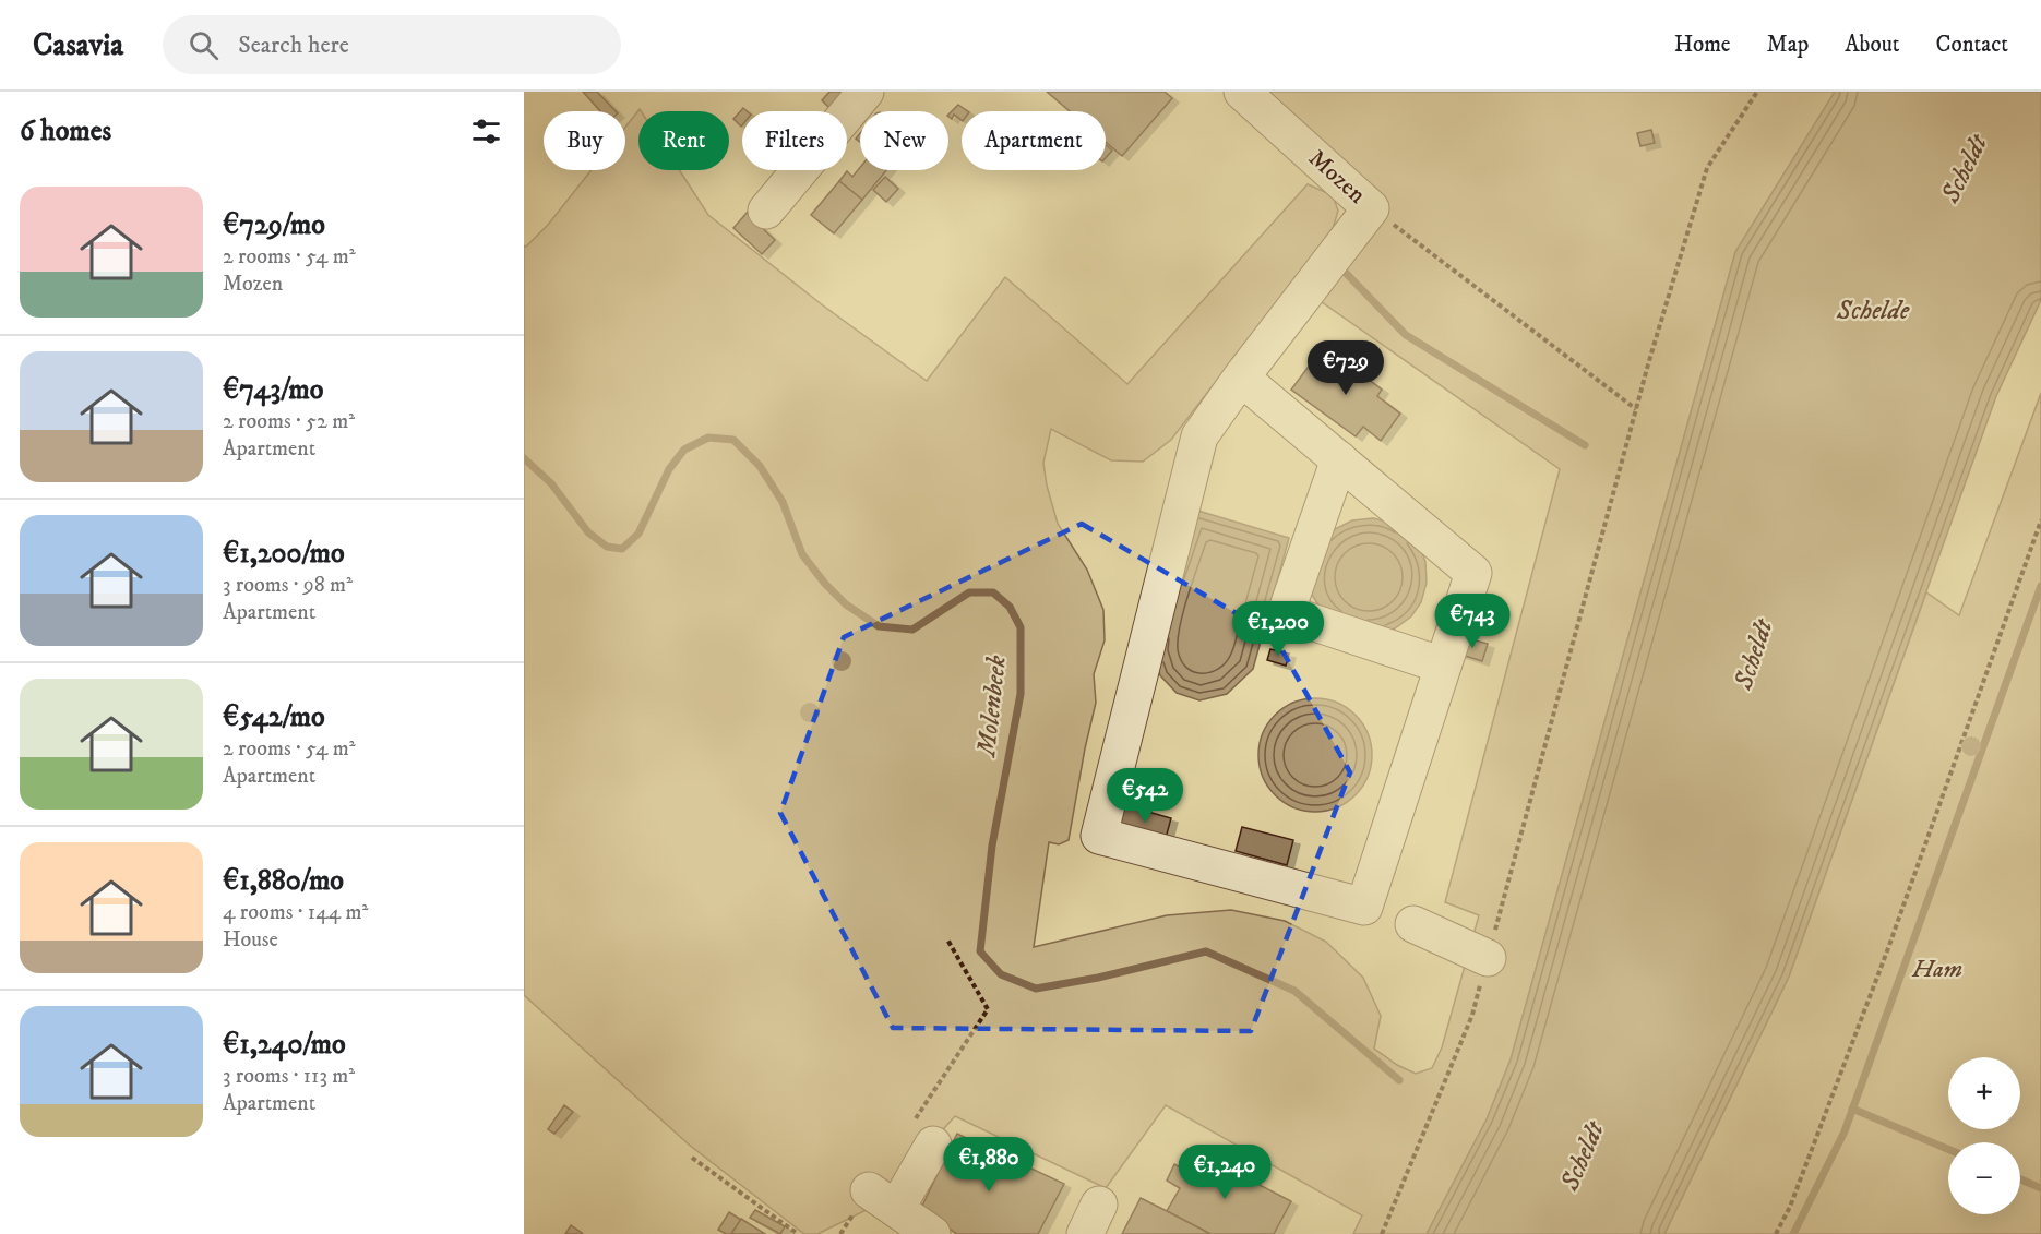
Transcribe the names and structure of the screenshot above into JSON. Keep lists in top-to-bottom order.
{
  "streets": {
    "street": ["Mozen"]
  },
  "water": ["Scheldt", "Schelde", "Molenbeek"],
  "parks": ["Ham"],
  "page": {
    "header": "Casavia",
    "search": "Search here",
    "nav": [
      "Home",
      "Map",
      "About",
      "Contact"
    ],
    "heading": "6 homes",
    "chip": [
      "Buy",
      "Rent",
      "Filters",
      "New",
      "Apartment"
    ],
    "list": [
      {
        "name": "€729/mo",
        "note": "2 rooms · 54 m² · Mozen"
      },
      {
        "name": "€743/mo",
        "note": "2 rooms · 52 m² · Apartment"
      },
      {
        "name": "€1,200/mo",
        "note": "3 rooms · 98 m² · Apartment"
      },
      {
        "name": "€542/mo",
        "note": "2 rooms · 54 m² · Apartment"
      },
      {
        "name": "€1,880/mo",
        "note": "4 rooms · 144 m² · House"
      },
      {
        "name": "€1,240/mo",
        "note": "3 rooms · 113 m² · Apartment"
      }
    ],
    "price": [
      "€729",
      "€743",
      "€1,200",
      "€542",
      "€1,880",
      "€1,240"
    ],
    "map_buttons": ["+", "−"]
  }
}
